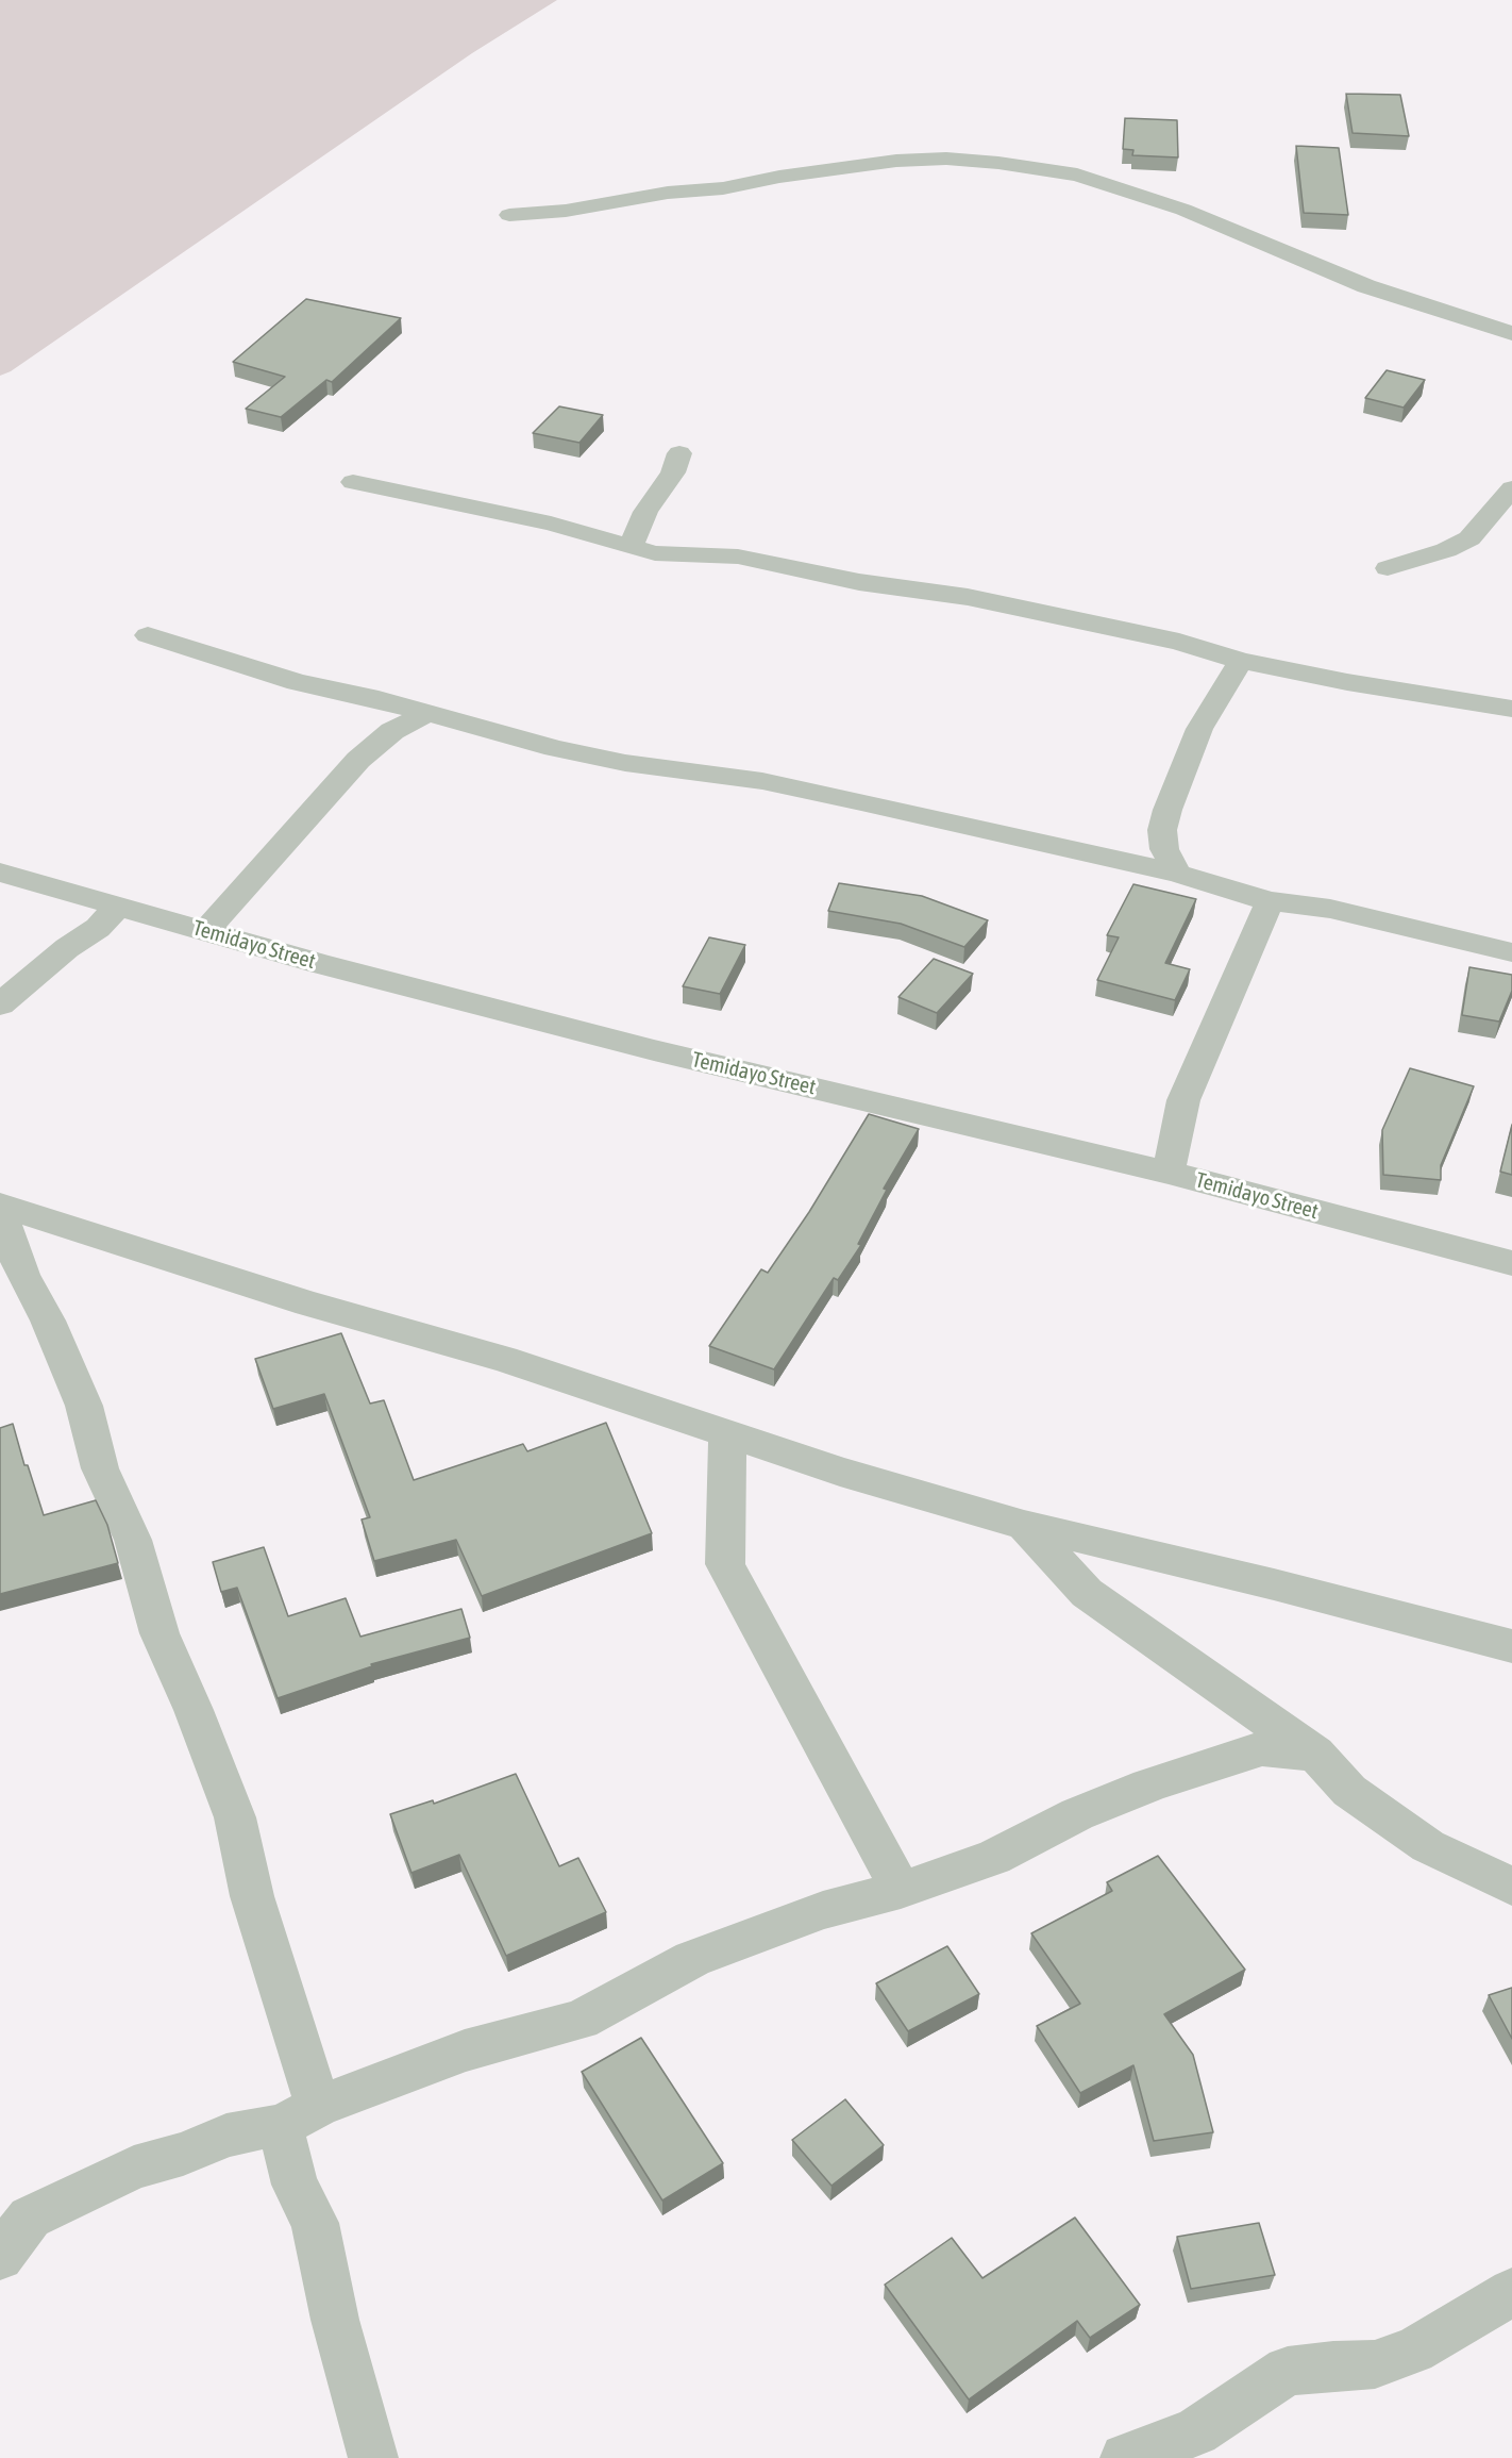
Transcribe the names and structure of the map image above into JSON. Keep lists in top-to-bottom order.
{
  "streets": {
    "street": ["Temidayo Street"]
  }
}
